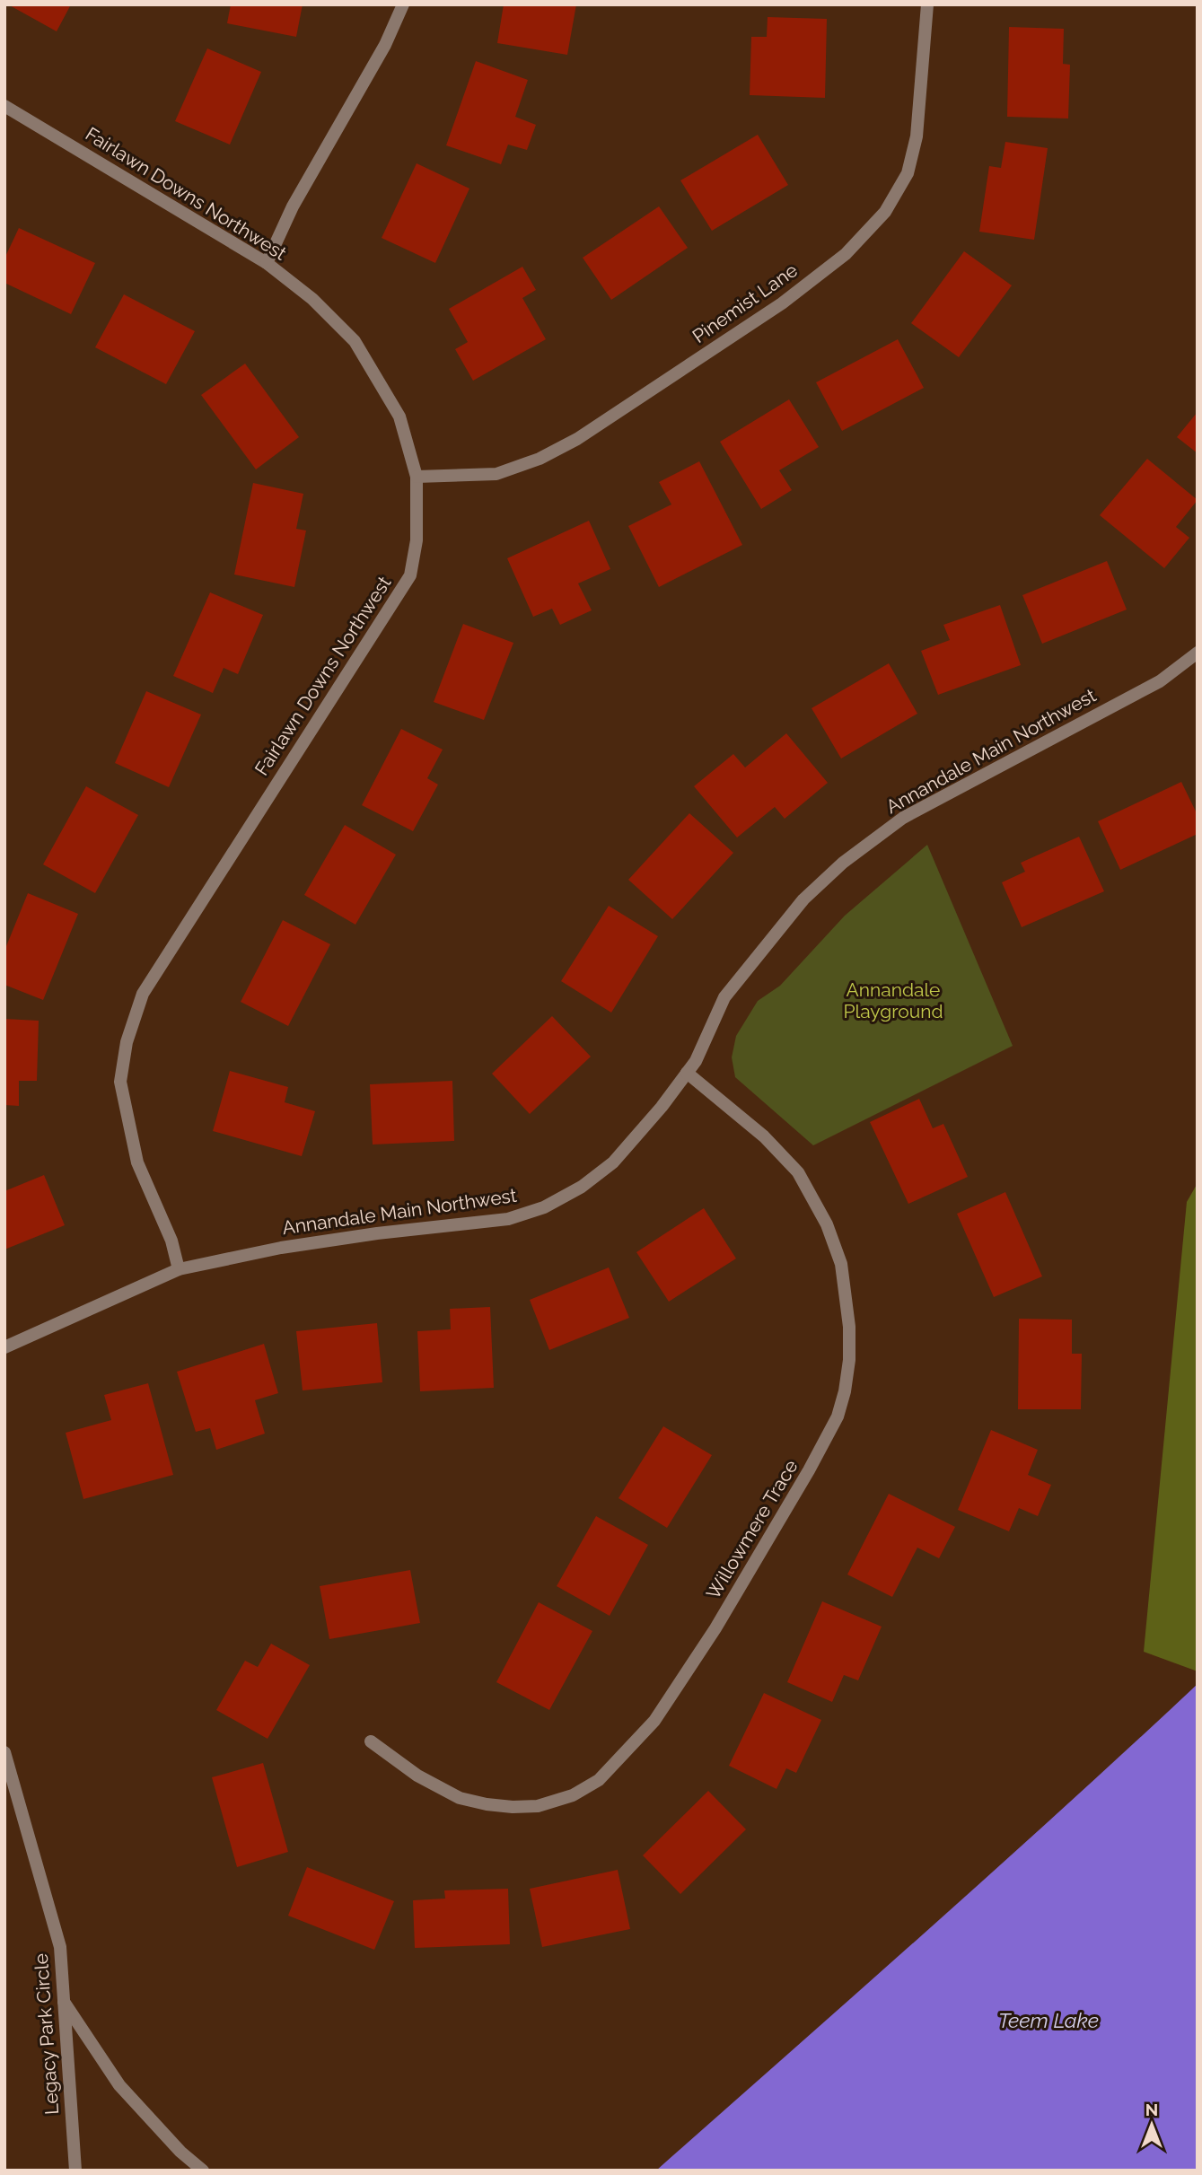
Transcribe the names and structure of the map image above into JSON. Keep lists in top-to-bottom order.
{
  "streets": {
    "street": [
      "Fairlawn Downs Northwest",
      "Pinemist Lane",
      "Annandale Main Northwest",
      "Willowmere Trace",
      "Legacy Park Circle"
    ]
  },
  "crossings": [
    ["Fairlawn Downs Northwest", "Pinemist Lane"],
    ["Fairlawn Downs Northwest", "Annandale Main Northwest"],
    ["Annandale Main Northwest", "Willowmere Trace"]
  ],
  "water": ["Teem Lake"],
  "parks": ["Annandale Playground"],
  "north": "top"
}
